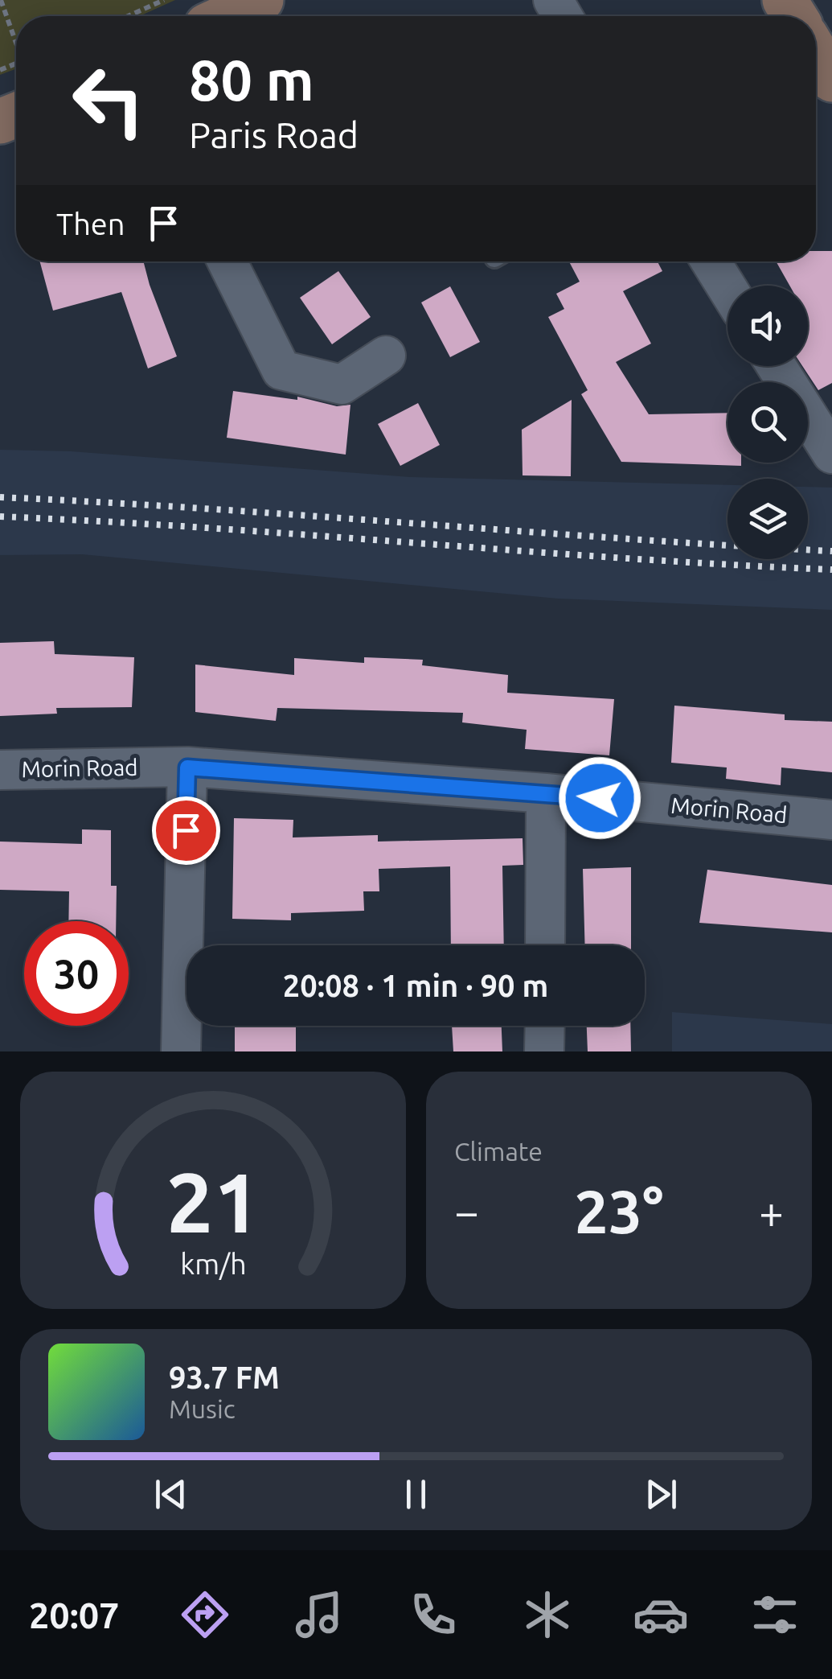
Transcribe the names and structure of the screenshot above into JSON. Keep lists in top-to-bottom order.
{
  "streets": {
    "street": ["Morin Road"]
  },
  "page": {
    "turn": ["80 m", "Paris Road"],
    "then": "Then",
    "limit": "30",
    "trip": "20:08 · 1 min · 90 m",
    "tile": "Climate",
    "heat": ["−", "23°", "+"],
    "song": ["93.7 FM", "Music"],
    "tabs": "20:07",
    "gauge": ["21", "km/h"]
  }
}
